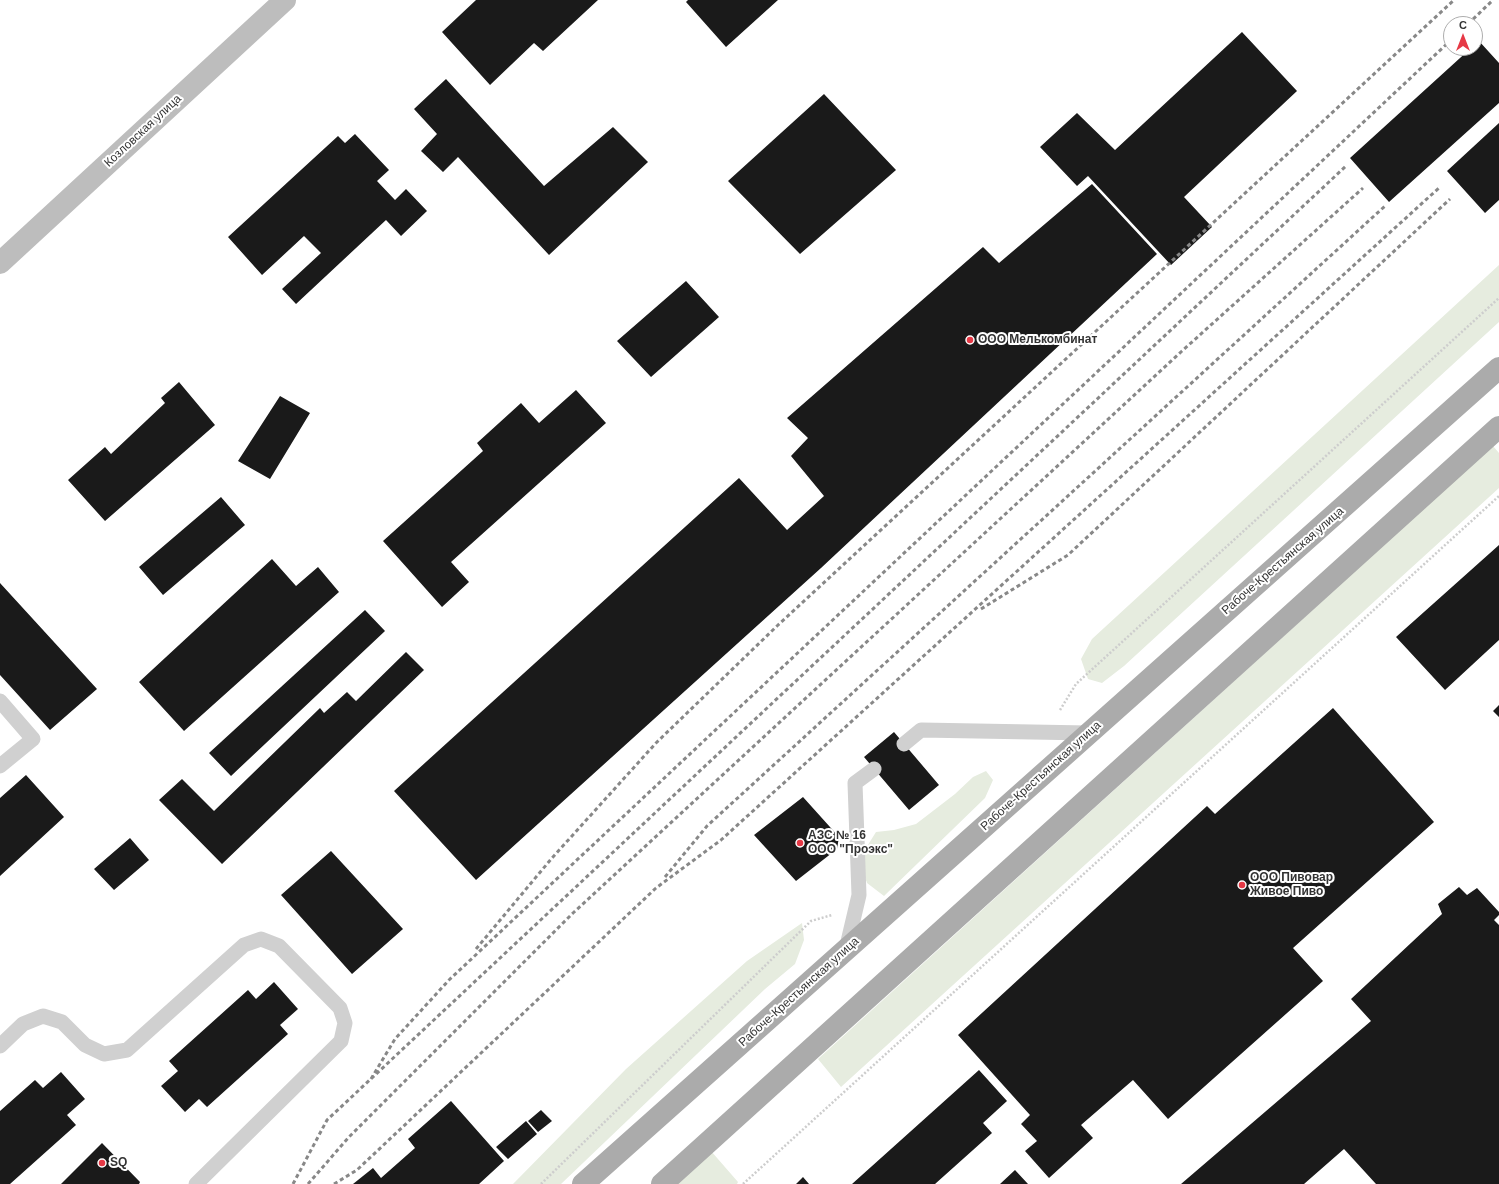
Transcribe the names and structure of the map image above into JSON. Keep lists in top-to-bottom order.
{
  "streets": {
    "main road": ["Рабоче-Крестьянская улица"],
    "street": ["Козловская улица"]
  },
  "places": [
    "ООО Мелькомбинат",
    "АЗС № 16 ООО \"Проэкс\"",
    "ООО Пивовар Живое Пиво",
    "SQ"
  ],
  "north": "top"
}
